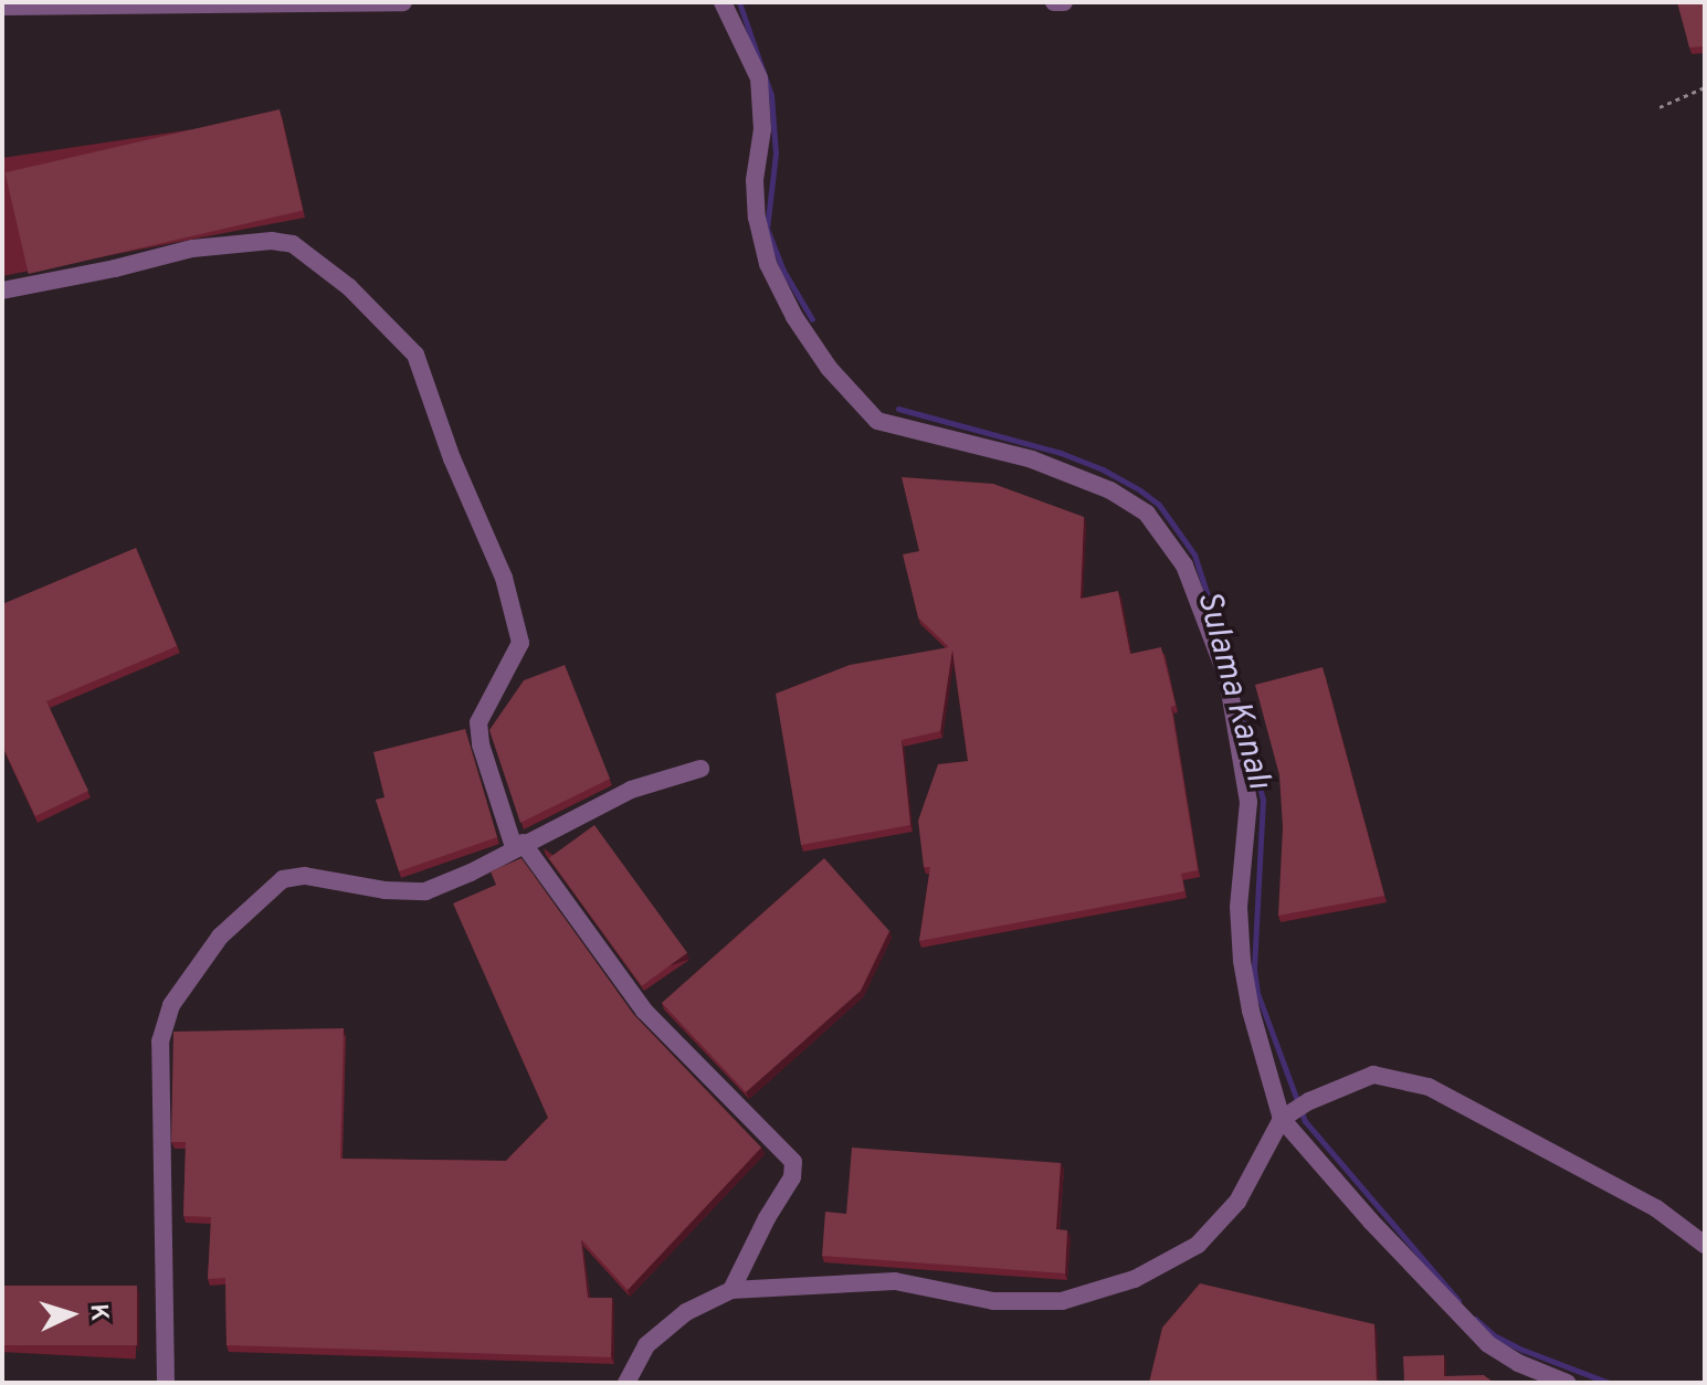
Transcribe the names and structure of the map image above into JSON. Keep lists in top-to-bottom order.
{
  "water": ["Sulama Kanalı"],
  "north": "right"
}
